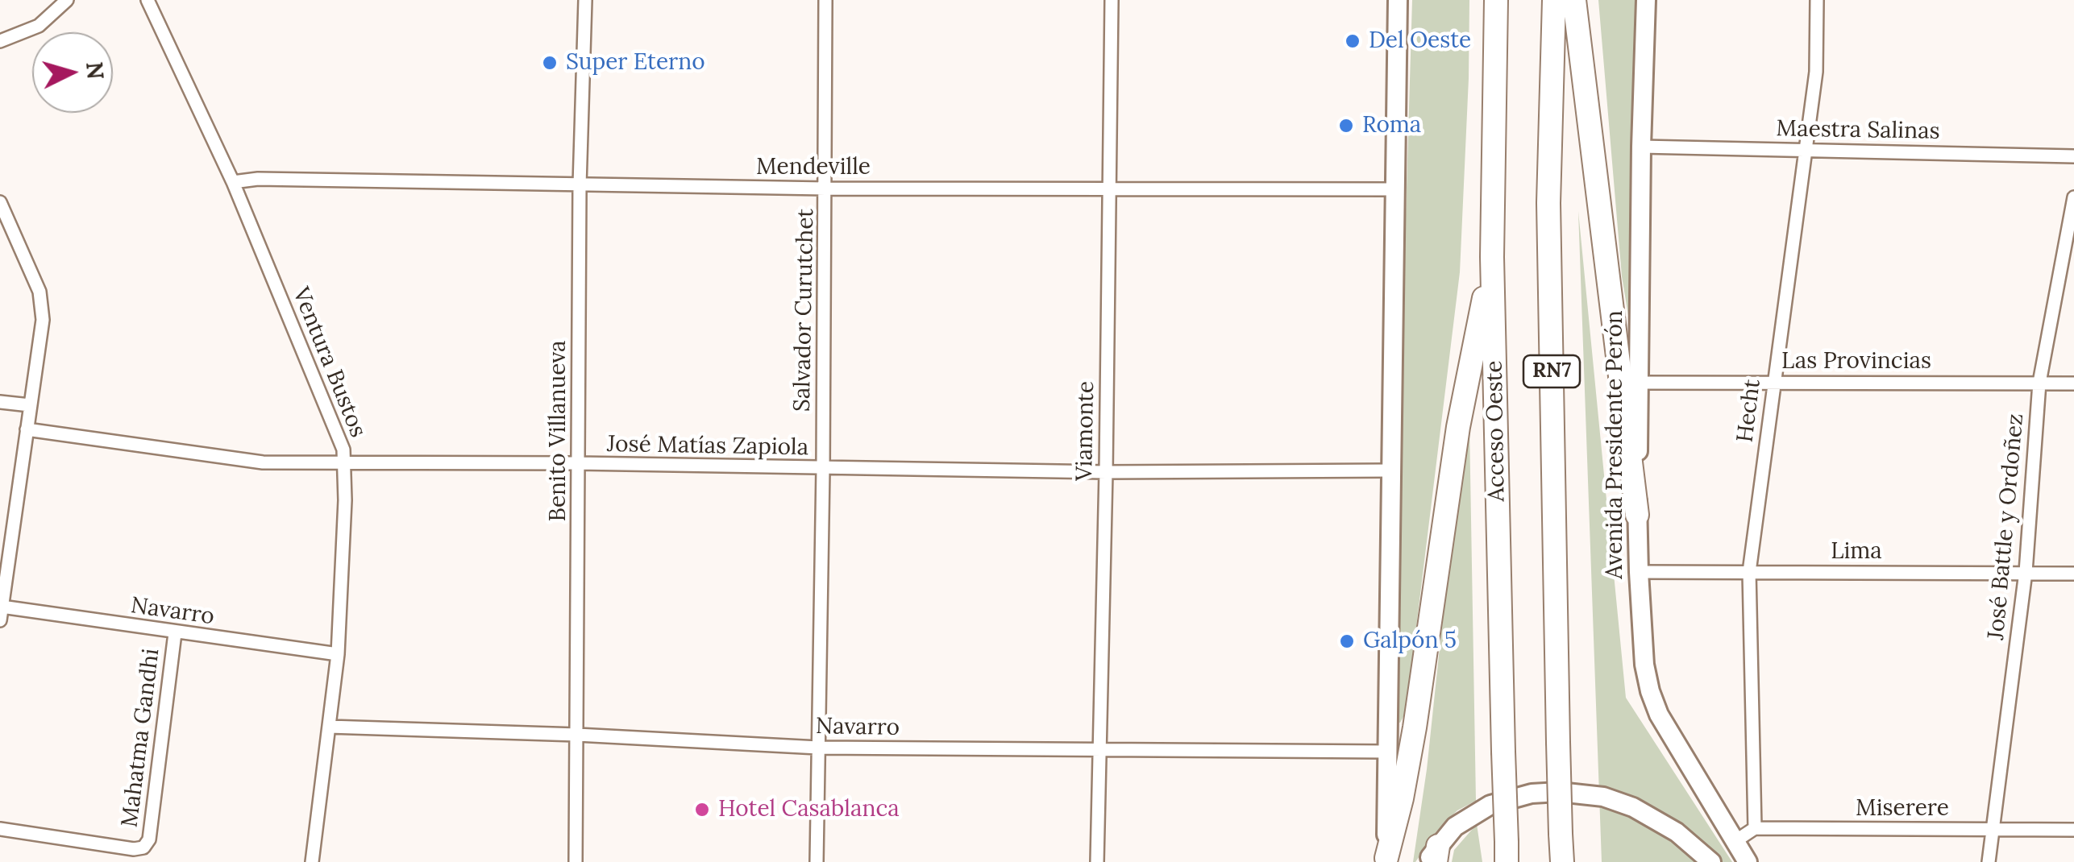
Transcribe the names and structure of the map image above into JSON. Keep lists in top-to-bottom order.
{
  "streets": {
    "highway": ["RN7", "Acceso Oeste"],
    "street": [
      "Maestra Salinas",
      "Mendeville",
      "Salvador Curutchet",
      "Las Provincias",
      "Ventura Bustos",
      "Hecht",
      "Benito Villanueva",
      "Viamonte",
      "Avenida Presidente Perón",
      "José Matías Zapiola",
      "José Battle y Ordoñez",
      "Lima",
      "Navarro",
      "Mahatma Gandhi",
      "Miserere"
    ]
  },
  "crossings": [
    ["Maestra Salinas", "Hecht"],
    ["Maestra Salinas", "Avenida Presidente Perón"],
    ["Mendeville", "Salvador Curutchet"],
    ["Mendeville", "Ventura Bustos"],
    ["Mendeville", "Benito Villanueva"],
    ["Mendeville", "Viamonte"],
    ["Salvador Curutchet", "José Matías Zapiola"],
    ["Salvador Curutchet", "Navarro"],
    ["Las Provincias", "Hecht"],
    ["Las Provincias", "Avenida Presidente Perón"],
    ["Las Provincias", "José Battle y Ordoñez"],
    ["Ventura Bustos", "José Matías Zapiola"],
    ["Ventura Bustos", "Navarro"],
    ["Hecht", "Lima"],
    ["Hecht", "Miserere"],
    ["Benito Villanueva", "José Matías Zapiola"],
    ["Benito Villanueva", "Navarro"],
    ["Viamonte", "José Matías Zapiola"],
    ["Viamonte", "Navarro"],
    ["Avenida Presidente Perón", "Lima"],
    ["José Battle y Ordoñez", "Lima"],
    ["José Battle y Ordoñez", "Miserere"],
    ["Navarro", "Mahatma Gandhi"]
  ],
  "places": [
    "Del Oeste",
    "Super Eterno",
    "Roma",
    "Galpón 5",
    "Hotel Casablanca"
  ],
  "north": "right"
}
